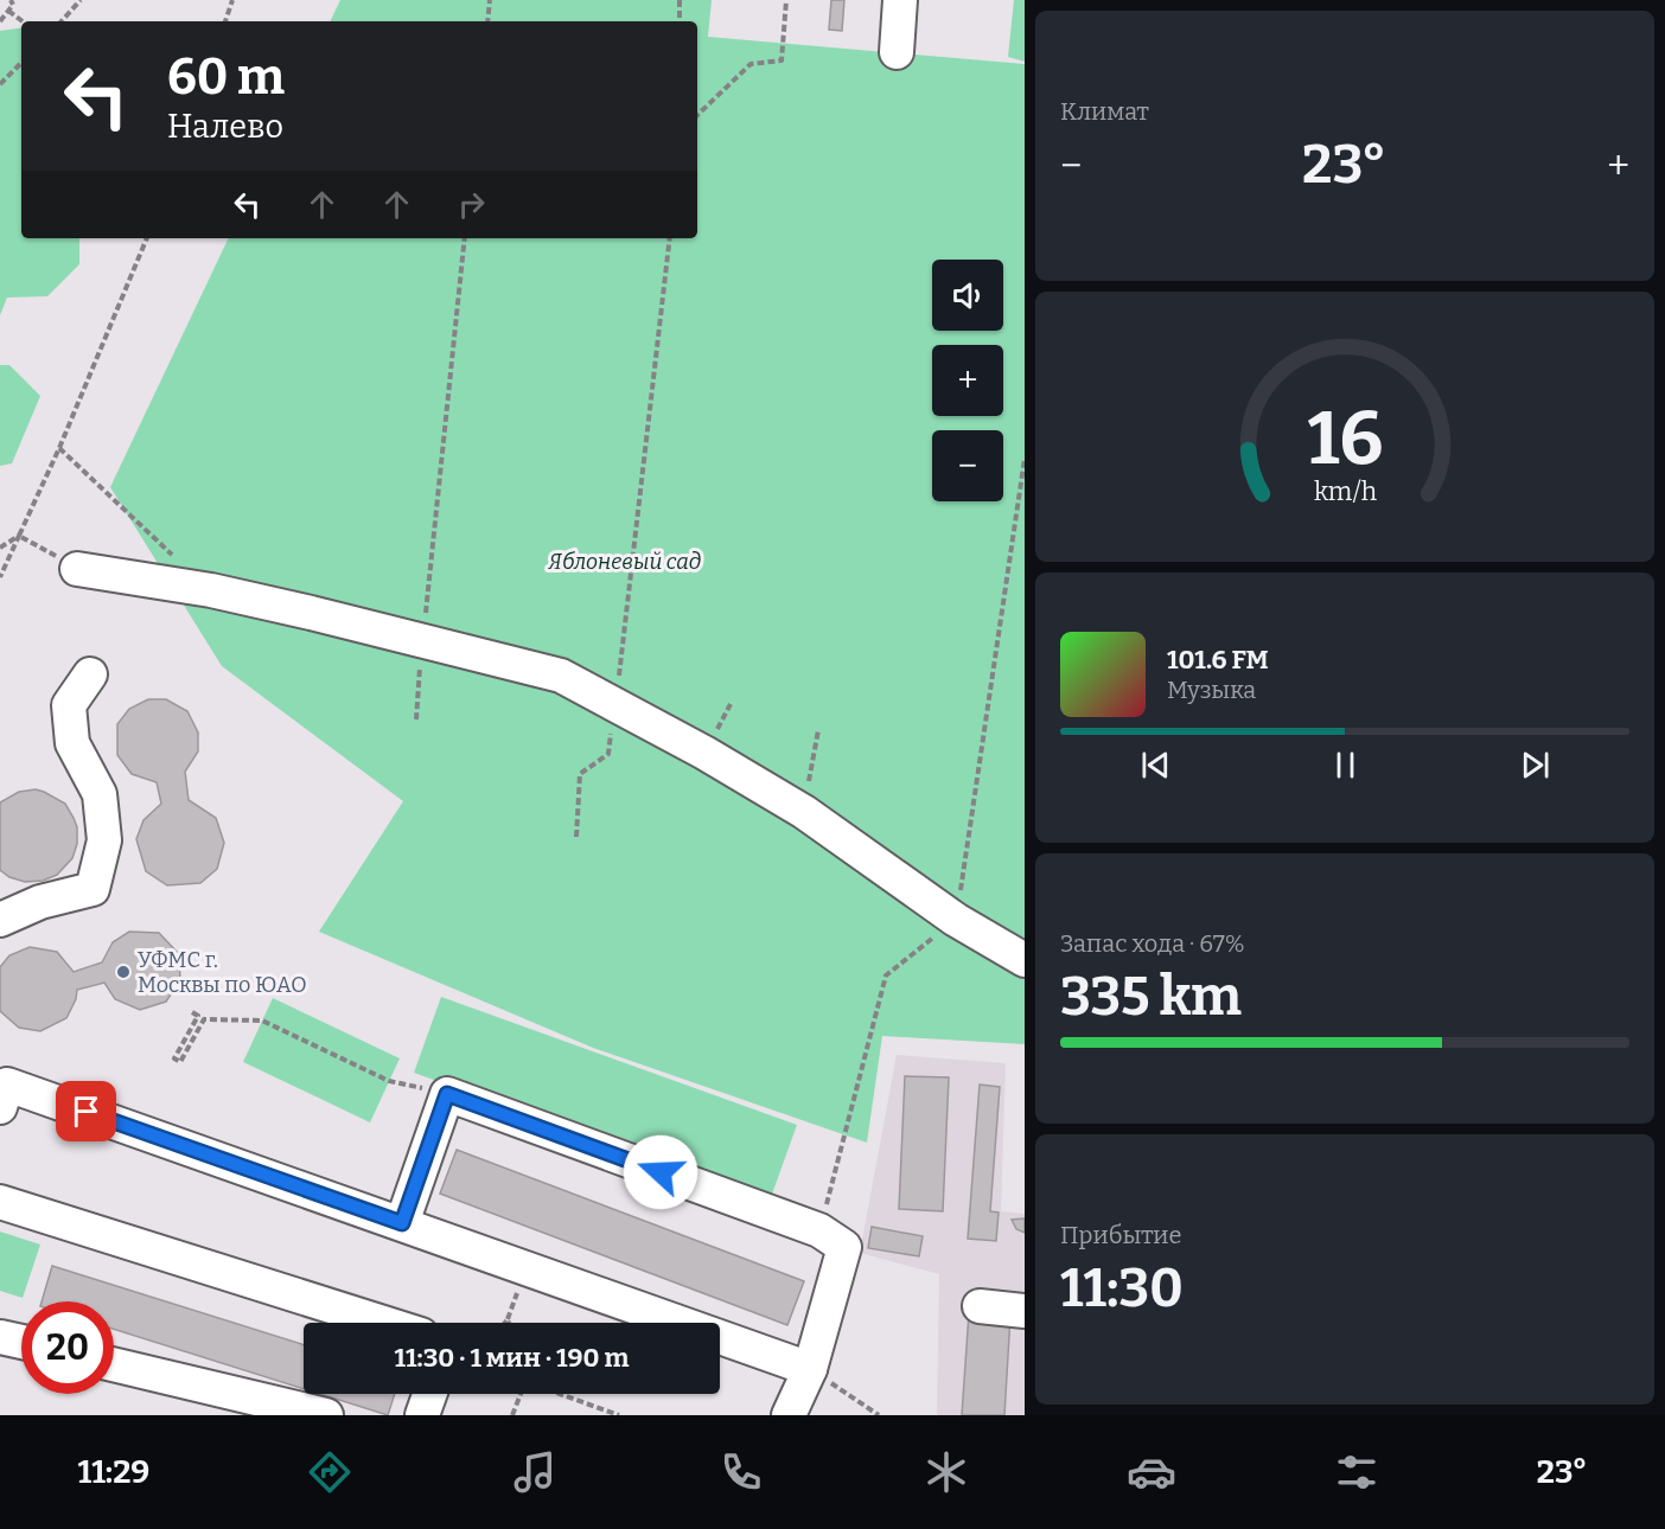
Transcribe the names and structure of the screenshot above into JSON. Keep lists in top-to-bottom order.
{
  "parks": ["Яблоневый сад"],
  "places": ["УФМС г. Москвы по ЮАО"],
  "page": {
    "tile": [
      "Климат",
      ["Запас хода · 67%", "335 km"],
      ["Прибытие", "11:30"]
    ],
    "turn": ["60 m", "Налево"],
    "heat": ["−", "23°", "+"],
    "map_buttons": ["+", "−"],
    "song": ["101.6 FM", "Музыка"],
    "limit": "20",
    "trip": "11:30 · 1 мин · 190 m",
    "tabs": ["11:29", "23°"],
    "gauge": ["16", "km/h"]
  }
}
